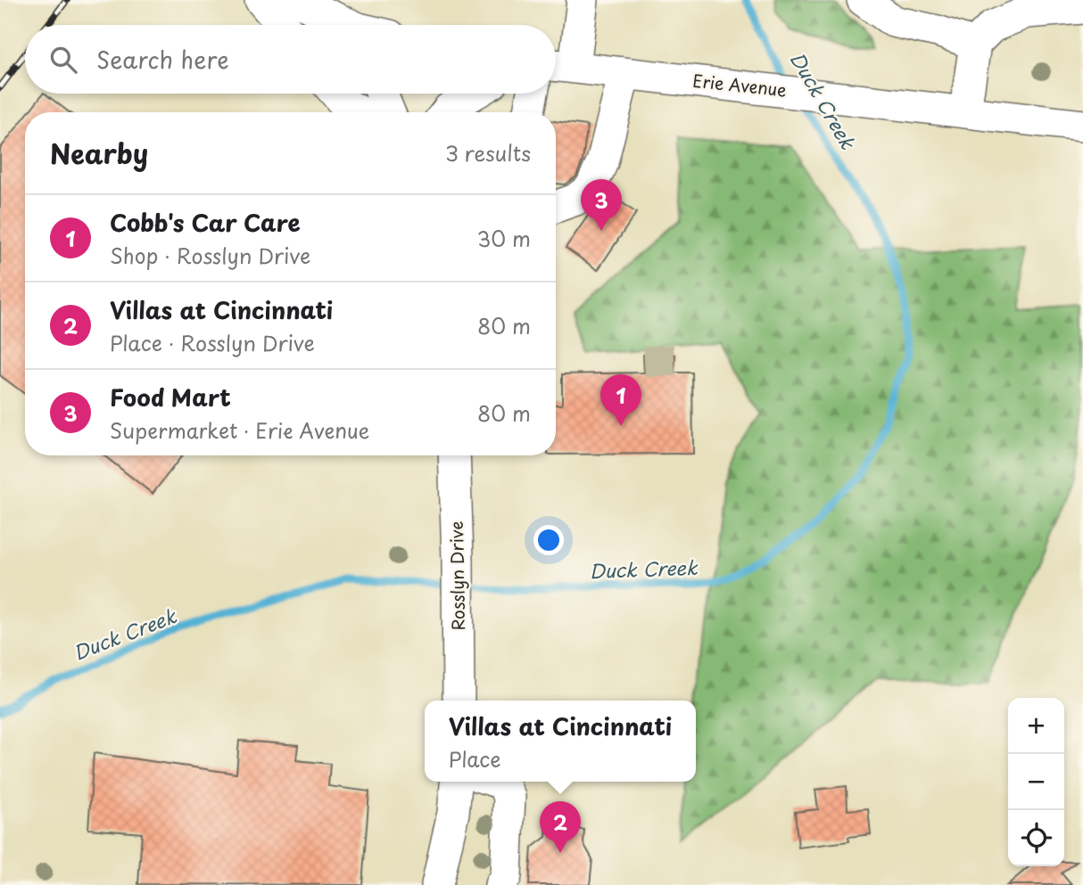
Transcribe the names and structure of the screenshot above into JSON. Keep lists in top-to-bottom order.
{
  "streets": {
    "street": ["Erie Avenue", "Rosslyn Drive"]
  },
  "water": ["Duck Creek"],
  "page": {
    "search": "Search here",
    "heading": ["Nearby", "3 results"],
    "pins": ["3", "1", "2"],
    "list": [
      {
        "mark": "1",
        "name": "Cobb's Car Care",
        "note": "Shop · Rosslyn Drive",
        "value": "30 m"
      },
      {
        "mark": "2",
        "name": "Villas at Cincinnati",
        "note": "Place · Rosslyn Drive",
        "value": "80 m"
      },
      {
        "mark": "3",
        "name": "Food Mart",
        "note": "Supermarket · Erie Avenue",
        "value": "80 m"
      }
    ],
    "map_buttons": ["+", "−"],
    "popup": ["Villas at Cincinnati", "Place"]
  }
}
